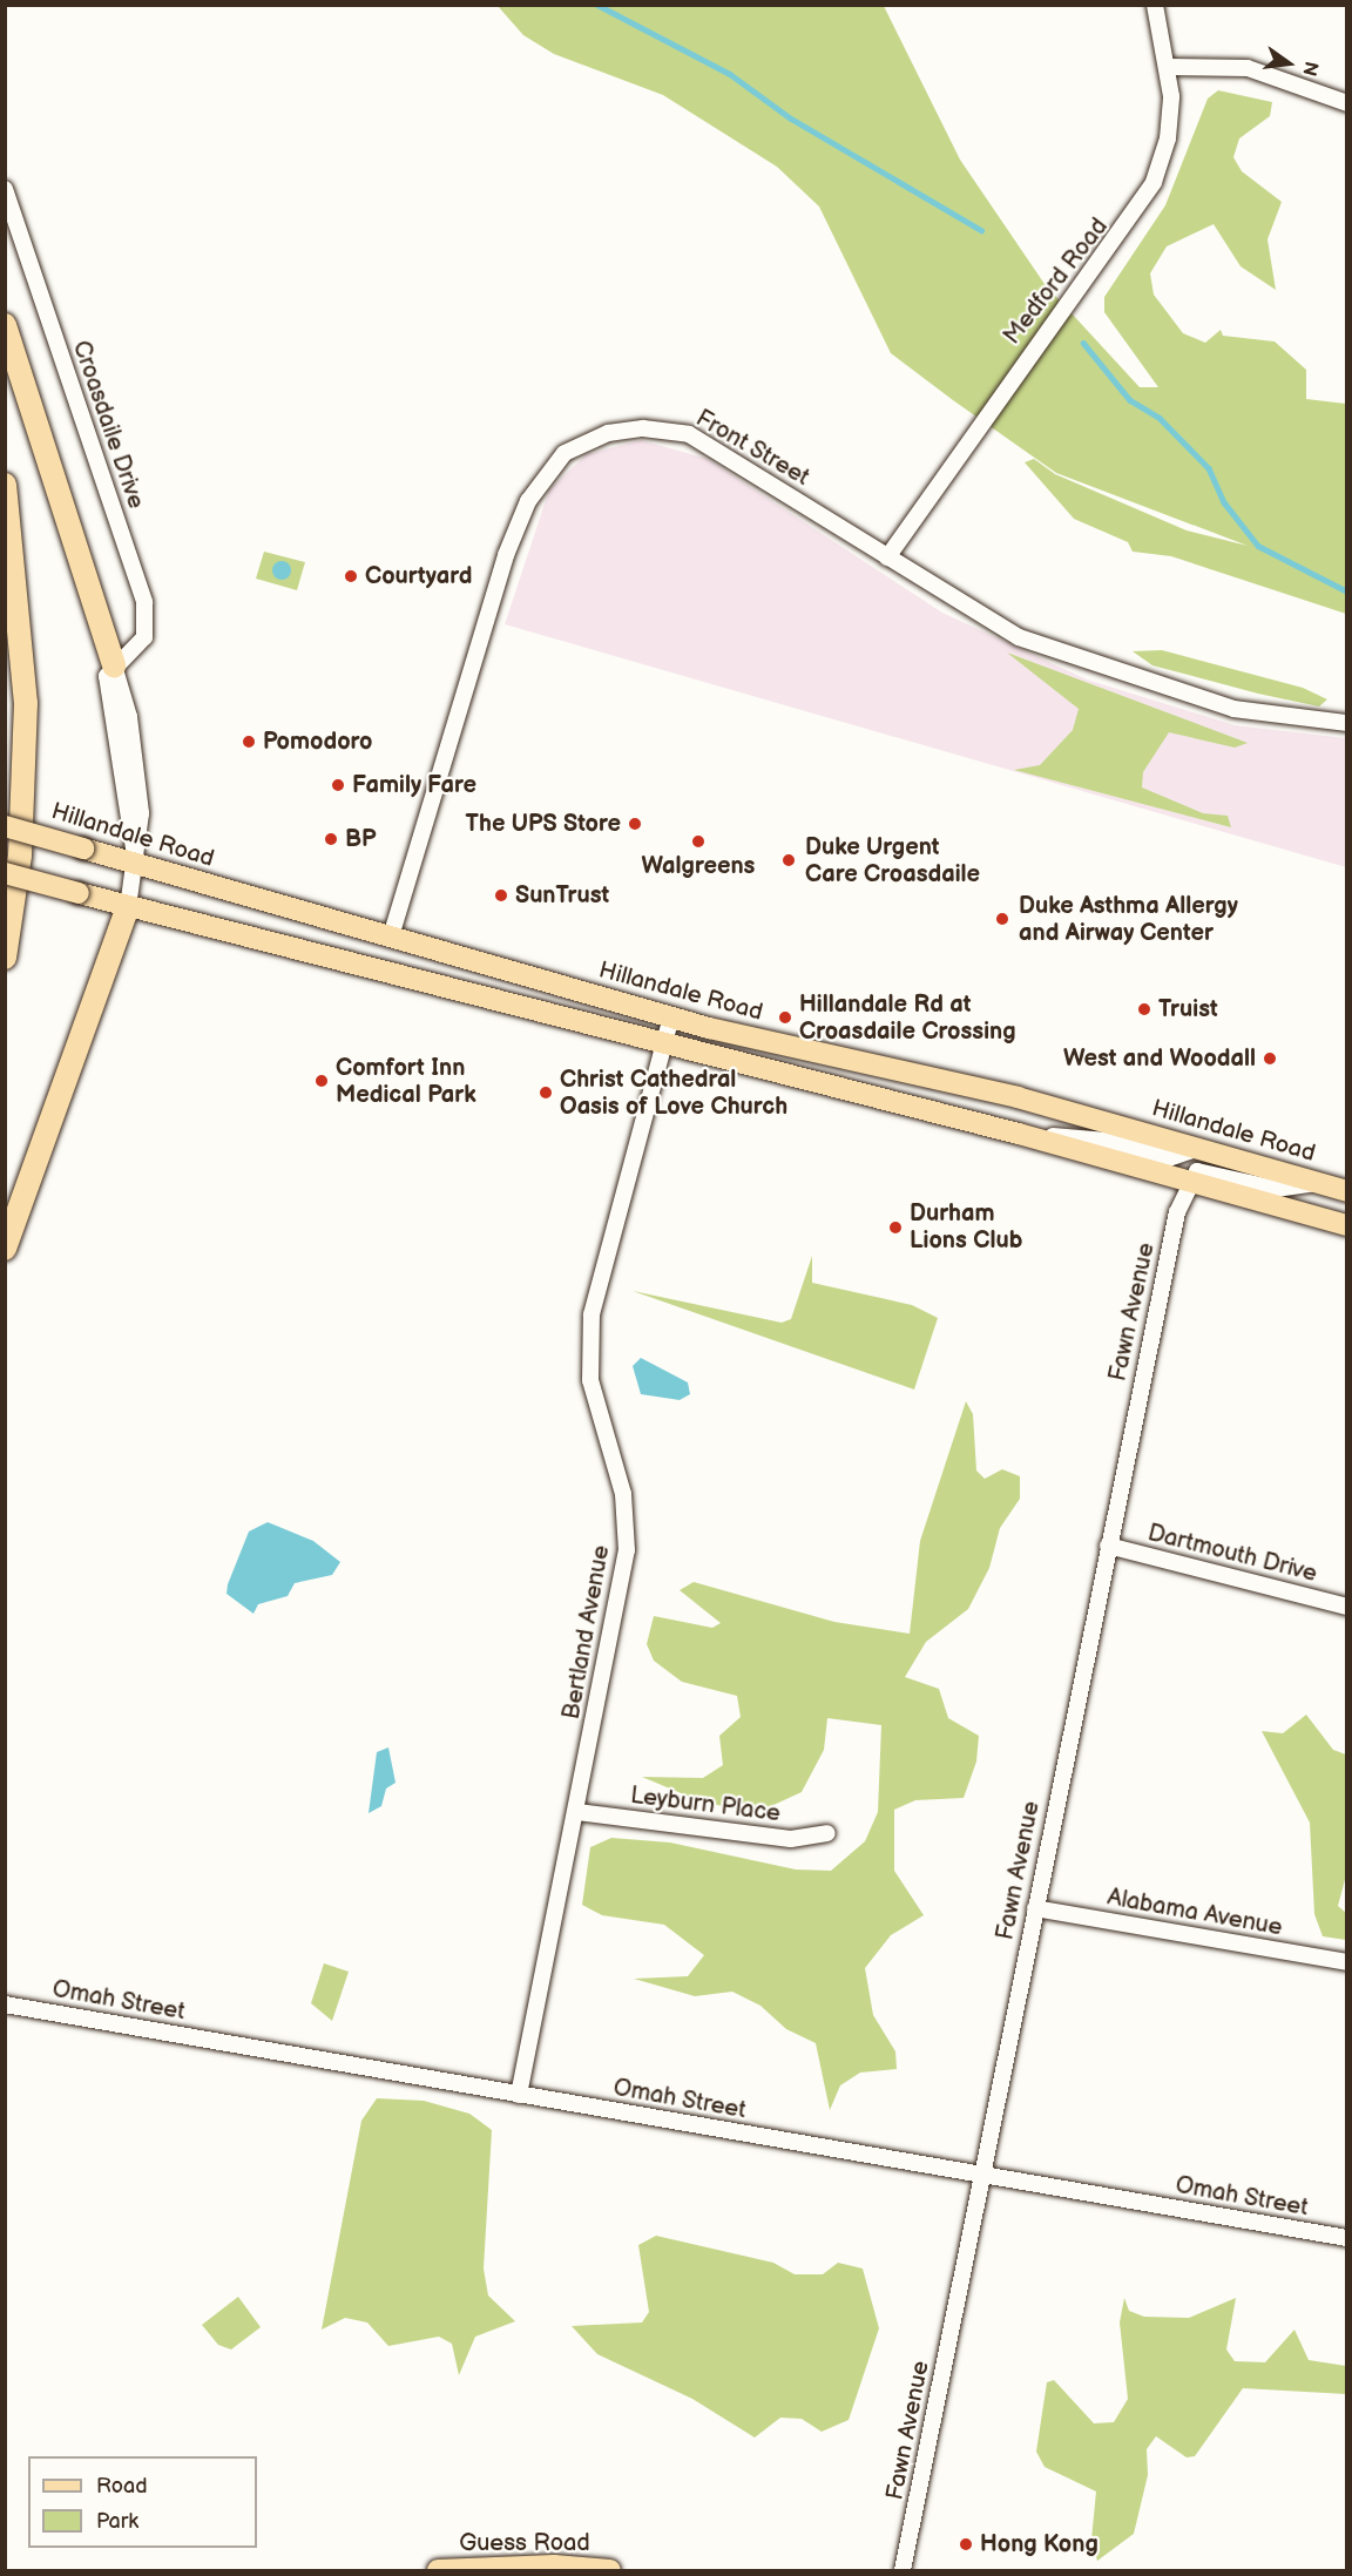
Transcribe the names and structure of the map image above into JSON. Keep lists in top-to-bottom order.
{
  "streets": {
    "main road": ["Hillandale Road", "Guess Road"],
    "street": [
      "Medford Road",
      "Croasdaile Drive",
      "Front Street",
      "Fawn Avenue",
      "Dartmouth Drive",
      "Bertland Avenue",
      "Leyburn Place",
      "Alabama Avenue",
      "Omah Street"
    ]
  },
  "crossings": [
    ["Medford Road", "Front Street"],
    ["Front Street", "Hillandale Road"],
    ["Hillandale Road", "Bertland Avenue"],
    ["Fawn Avenue", "Dartmouth Drive"],
    ["Fawn Avenue", "Alabama Avenue"],
    ["Fawn Avenue", "Omah Street"],
    ["Bertland Avenue", "Leyburn Place"],
    ["Bertland Avenue", "Omah Street"]
  ],
  "places": [
    "Courtyard",
    "Pomodoro",
    "Family Fare",
    "The UPS Store",
    "BP",
    "Walgreens",
    "Duke Urgent Care Croasdaile",
    "SunTrust",
    "Duke Asthma Allergy and Airway Center",
    "Truist",
    "Hillandale Rd at Croasdaile Crossing",
    "West and Woodall",
    "Comfort Inn Medical Park",
    "Christ Cathedral Oasis of Love Church",
    "Durham Lions Club",
    "Hong Kong"
  ],
  "legend": ["Road", "Park"],
  "north": "right"
}
